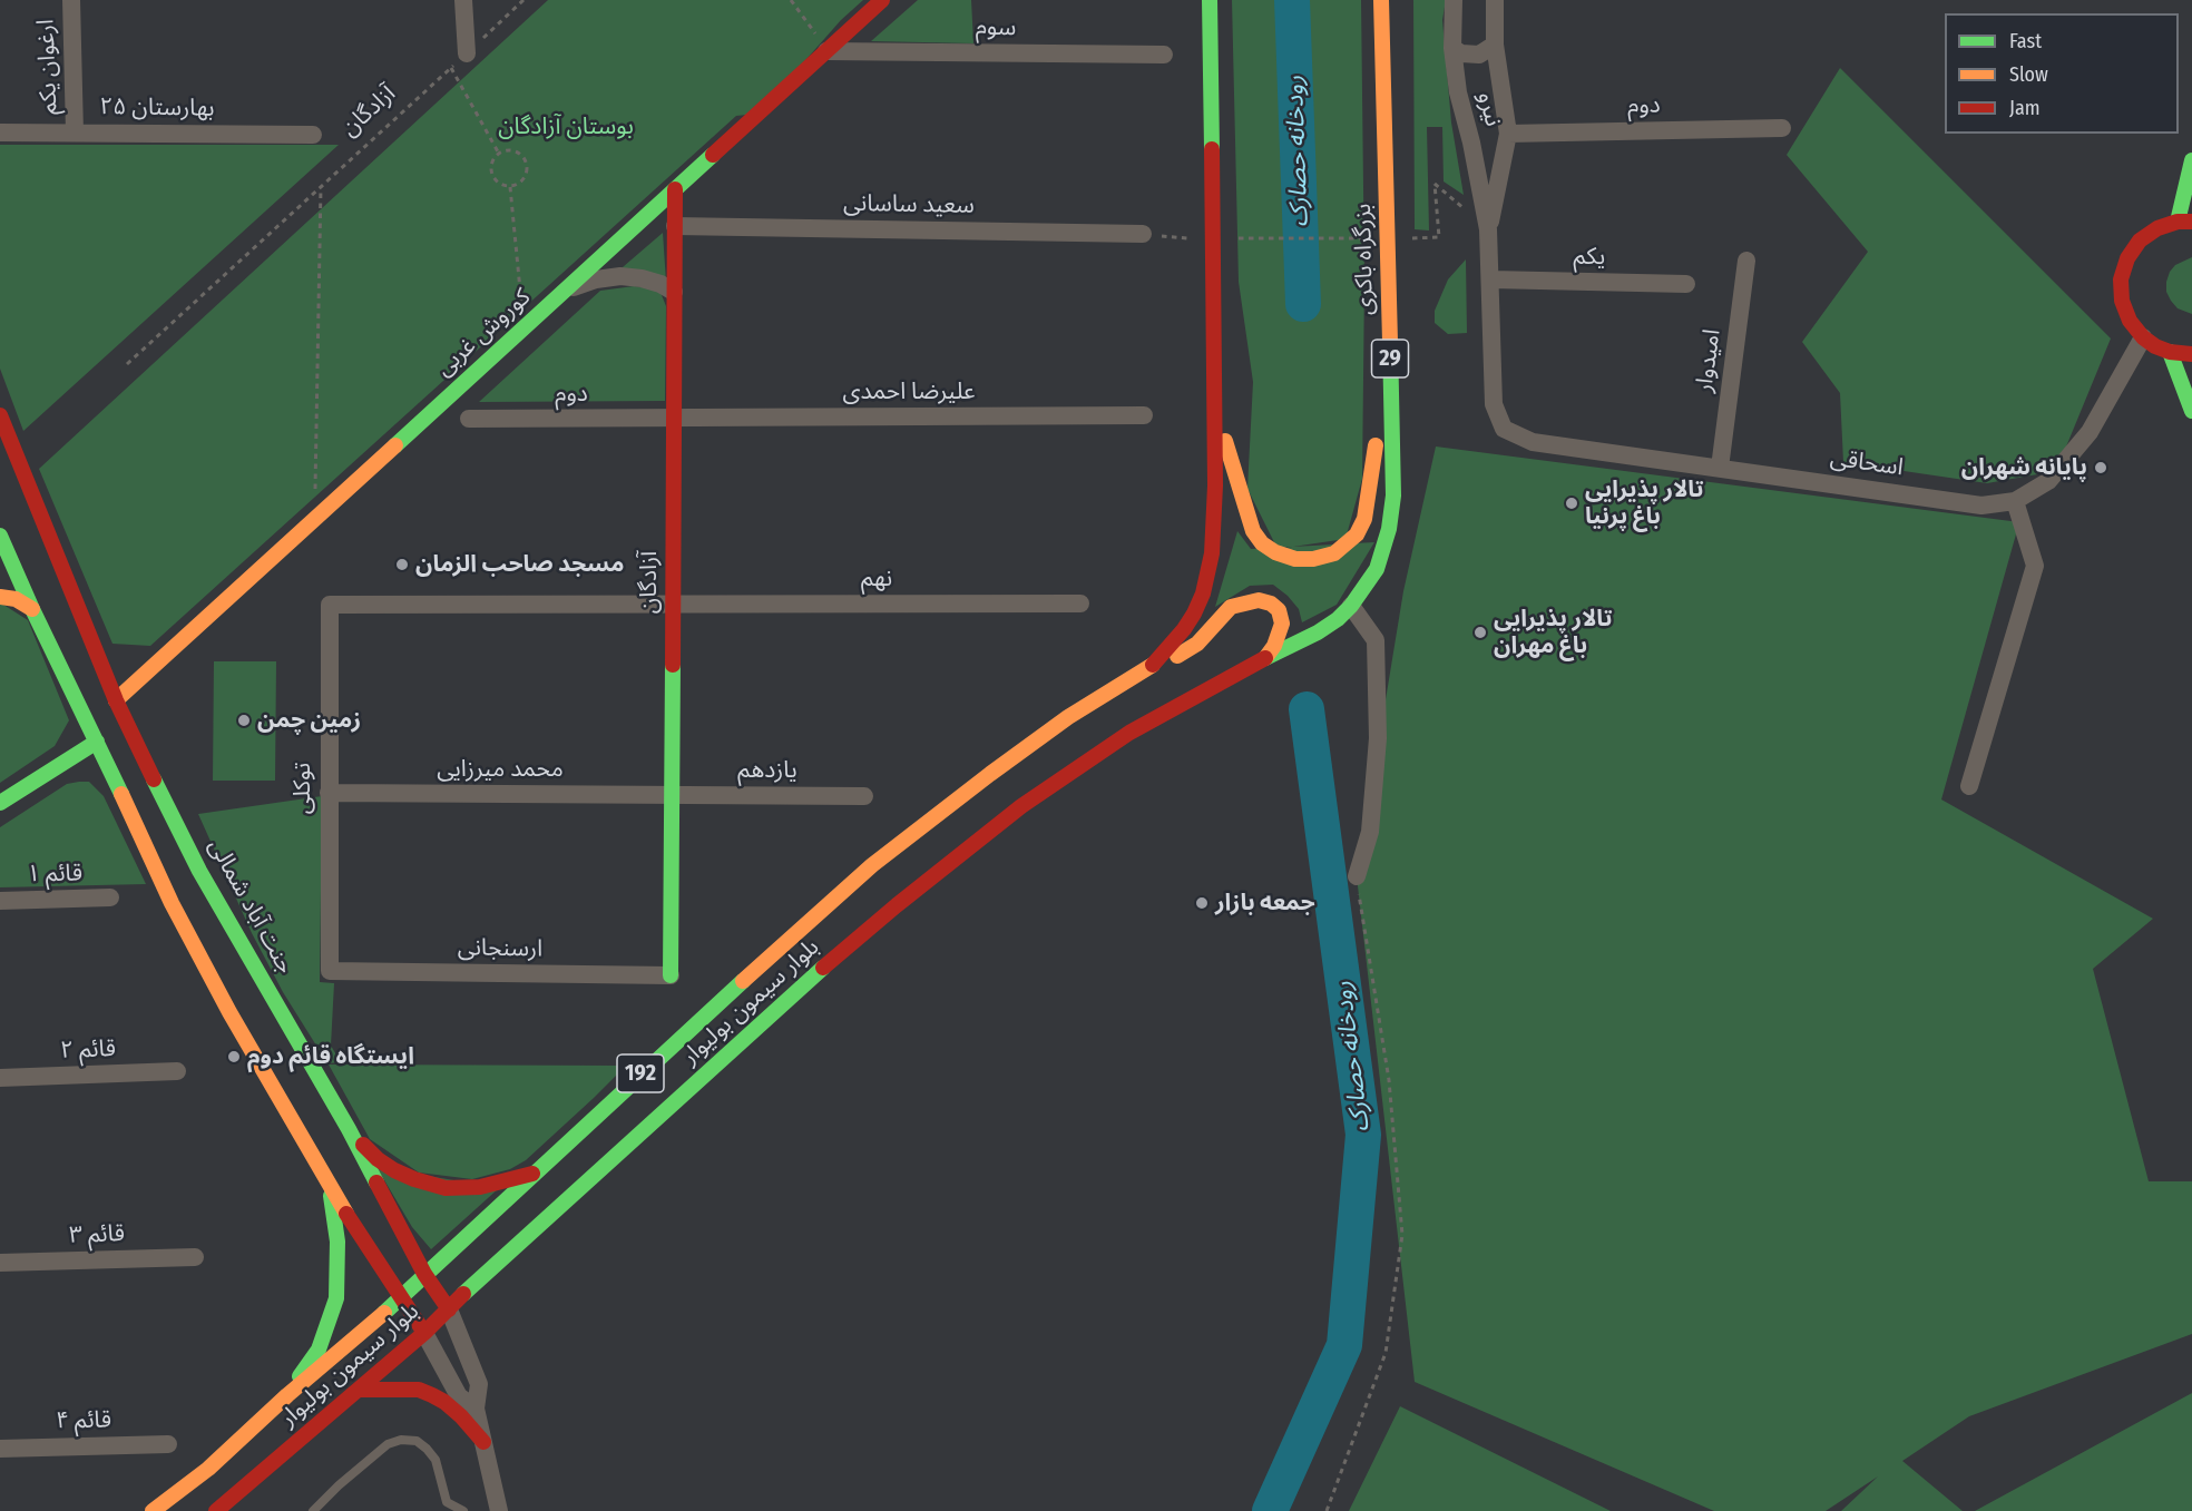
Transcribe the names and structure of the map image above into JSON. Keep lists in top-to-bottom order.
{
  "streets": {
    "main road": [
      "آزادگان",
      "بزرگراه باکری",
      "کوروش غربی",
      "29",
      "جنت آباد شمالی",
      "بلوار سیمون بولیوار",
      "192"
    ],
    "street": [
      "سوم",
      "ارغوان یکم",
      "دوم",
      "بهارستان ۲۵",
      "نیرو",
      "سعید ساسانی",
      "یکم",
      "امیدوار",
      "علیرضا احمدی",
      "اسحاقی",
      "نهم",
      "محمد میرزایی",
      "یازدهم",
      "توکلی",
      "قائم ۱",
      "ارسنجانی",
      "قائم ۲",
      "قائم ۳",
      "قائم ۴"
    ]
  },
  "crossings": [
    ["سوم", "کوروش غربی"],
    ["ارغوان یکم", "بهارستان ۲۵"],
    ["دوم", "نیرو"],
    ["دوم", "آزادگان"],
    ["دوم", "علیرضا احمدی"],
    ["نیرو", "یکم"],
    ["نیرو", "اسحاقی"],
    ["آزادگان", "سعید ساسانی"],
    ["آزادگان", "کوروش غربی"],
    ["آزادگان", "علیرضا احمدی"],
    ["آزادگان", "نهم"],
    ["آزادگان", "محمد میرزایی"],
    ["آزادگان", "یازدهم"],
    ["آزادگان", "ارسنجانی"],
    ["بزرگراه باکری", "بلوار سیمون بولیوار"],
    ["کوروش غربی", "جنت آباد شمالی"],
    ["امیدوار", "اسحاقی"],
    ["نهم", "توکلی"],
    ["محمد میرزایی", "یازدهم"],
    ["محمد میرزایی", "توکلی"],
    ["توکلی", "ارسنجانی"],
    ["جنت آباد شمالی", "بلوار سیمون بولیوار"]
  ],
  "water": ["رودخانه حصارک"],
  "parks": ["بوستان آزادگان"],
  "places": [
    "پایانه شهران",
    "تالار پذیرایی باغ پرنیا",
    "مسجد صاحب الزمان",
    "تالار پذیرایی باغ مهران",
    "زمین چمن",
    "جمعه بازار",
    "ایستگاه قائم دوم"
  ],
  "legend": ["Fast", "Slow", "Jam"]
}
